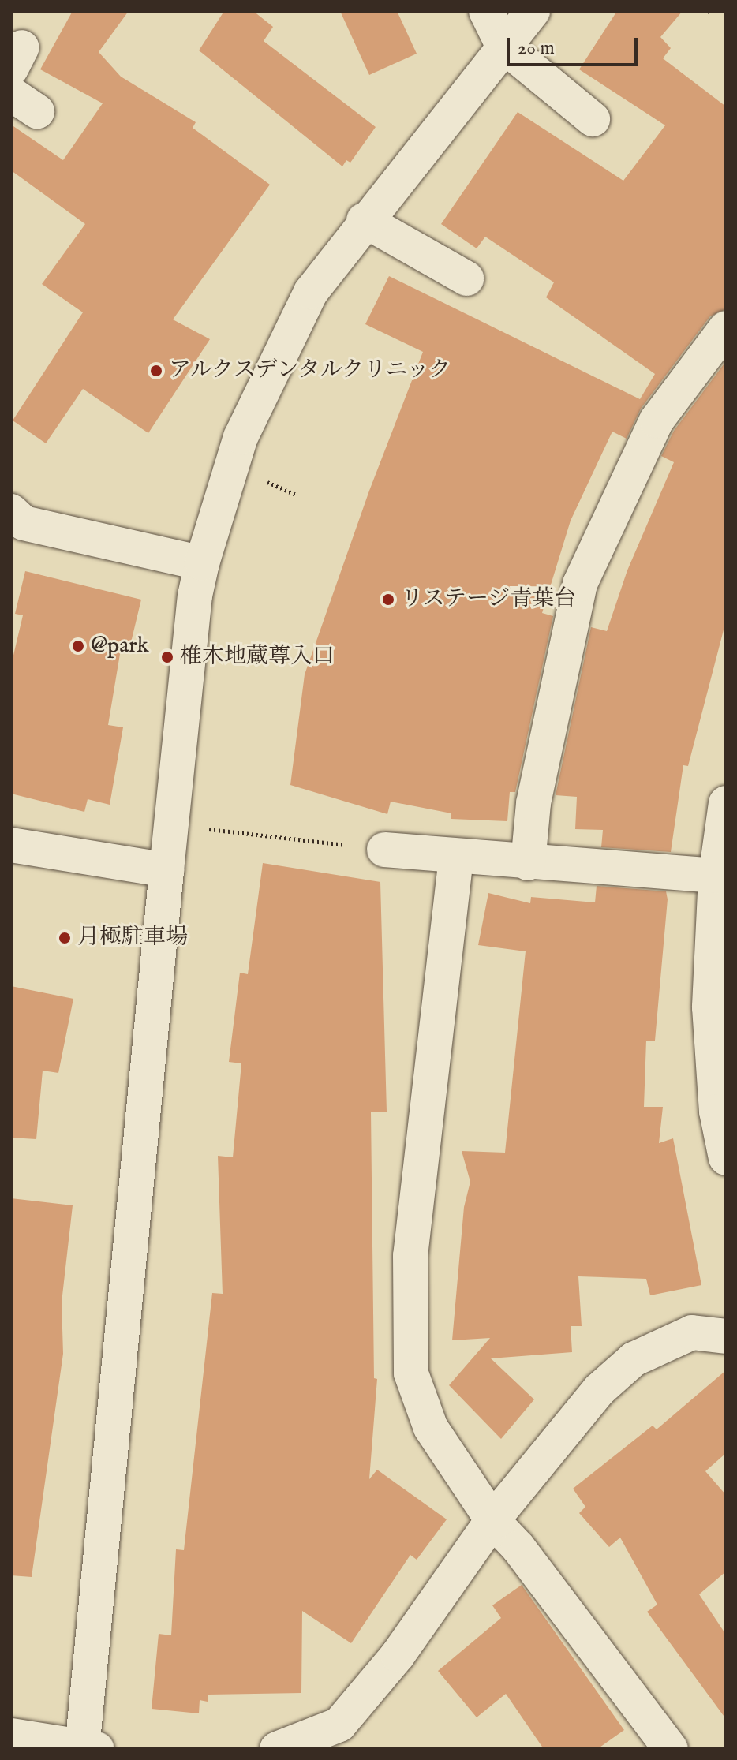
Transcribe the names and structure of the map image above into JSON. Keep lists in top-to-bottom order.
{
  "places": [
    "アルクスデンタルクリニック",
    "リステージ青葉台",
    "@park",
    "椎木地蔵尊入口",
    "月極駐車場"
  ],
  "scale_bar": "20 m"
}
